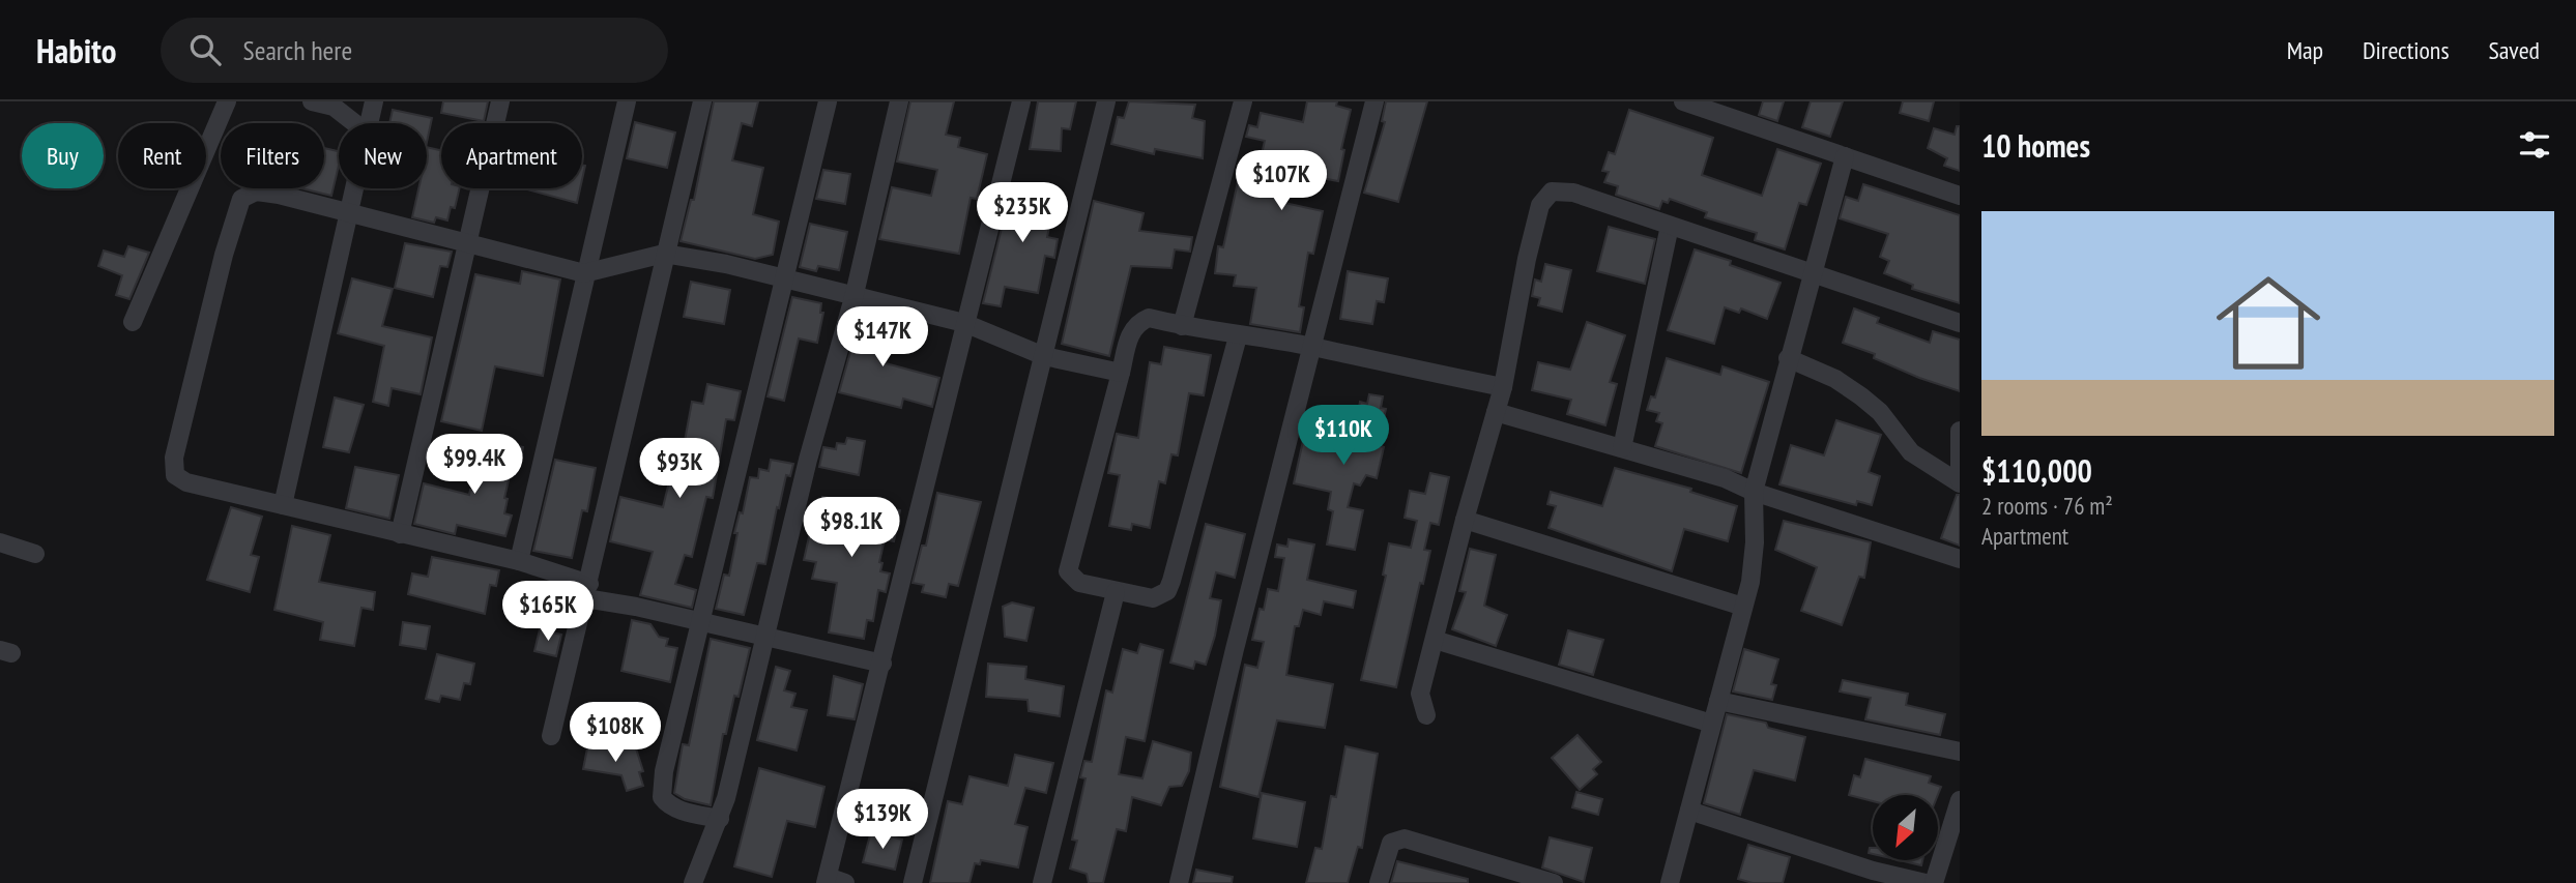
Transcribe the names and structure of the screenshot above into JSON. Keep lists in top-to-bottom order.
{
  "north": "bottom left",
  "page": {
    "header": "Habito",
    "search": "Search here",
    "nav": ["Map", "Directions", "Saved"],
    "heading": "10 homes",
    "chip": [
      "Buy",
      "Rent",
      "Filters",
      "New",
      "Apartment"
    ],
    "price": [
      "$107K",
      "$235K",
      "$147K",
      "$110K",
      "$99.4K",
      "$93K",
      "$98.1K",
      "$165K",
      "$108K",
      "$139K"
    ],
    "list": [
      {
        "name": "$110,000",
        "note": "2 rooms · 76 m² · Apartment"
      }
    ]
  }
}
